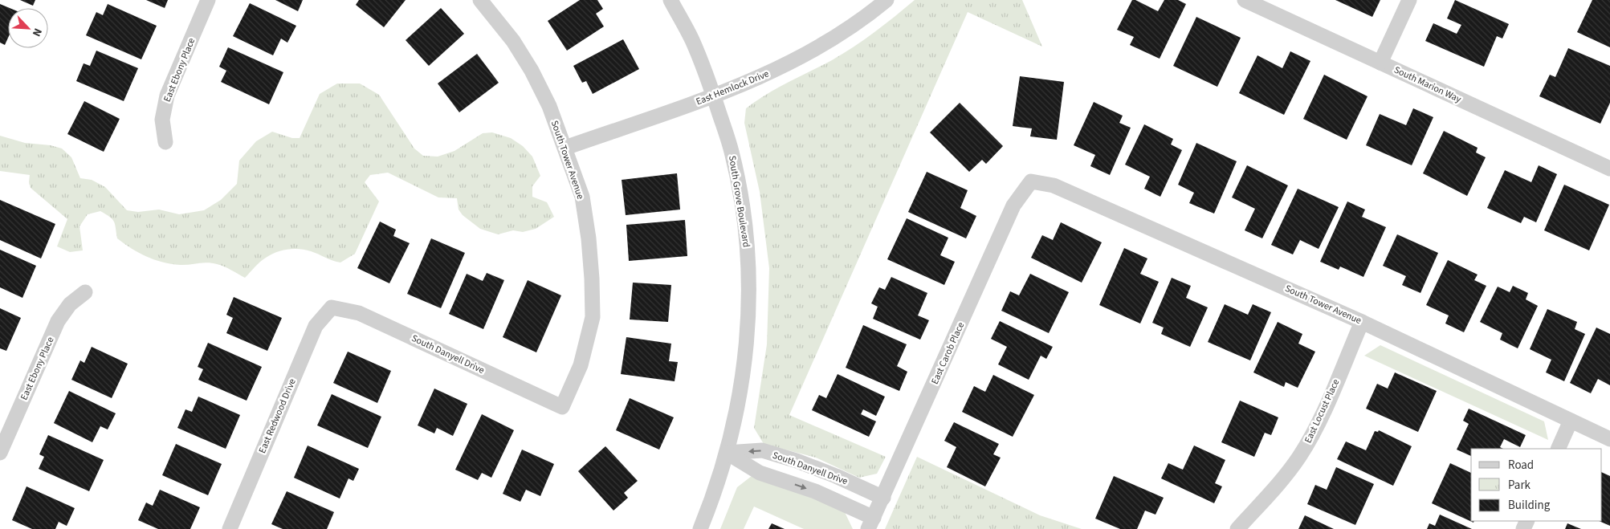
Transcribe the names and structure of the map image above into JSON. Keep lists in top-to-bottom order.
{
  "streets": {
    "street": [
      "East Ebony Place",
      "South Marion Way",
      "East Hemlock Drive",
      "South Tower Avenue",
      "South Grove Boulevard",
      "East Carob Place",
      "South Danyell Drive",
      "East Locust Place",
      "East Redwood Drive"
    ]
  },
  "crossings": [
    ["East Hemlock Drive", "South Tower Avenue"],
    ["East Hemlock Drive", "South Grove Boulevard"],
    ["South Tower Avenue", "East Carob Place"],
    ["South Tower Avenue", "South Danyell Drive"],
    ["South Tower Avenue", "East Locust Place"],
    ["South Grove Boulevard", "South Danyell Drive"],
    ["East Carob Place", "South Danyell Drive"],
    ["South Danyell Drive", "East Redwood Drive"]
  ],
  "legend": ["Road", "Park", "Building"],
  "north": "bottom right"
}
